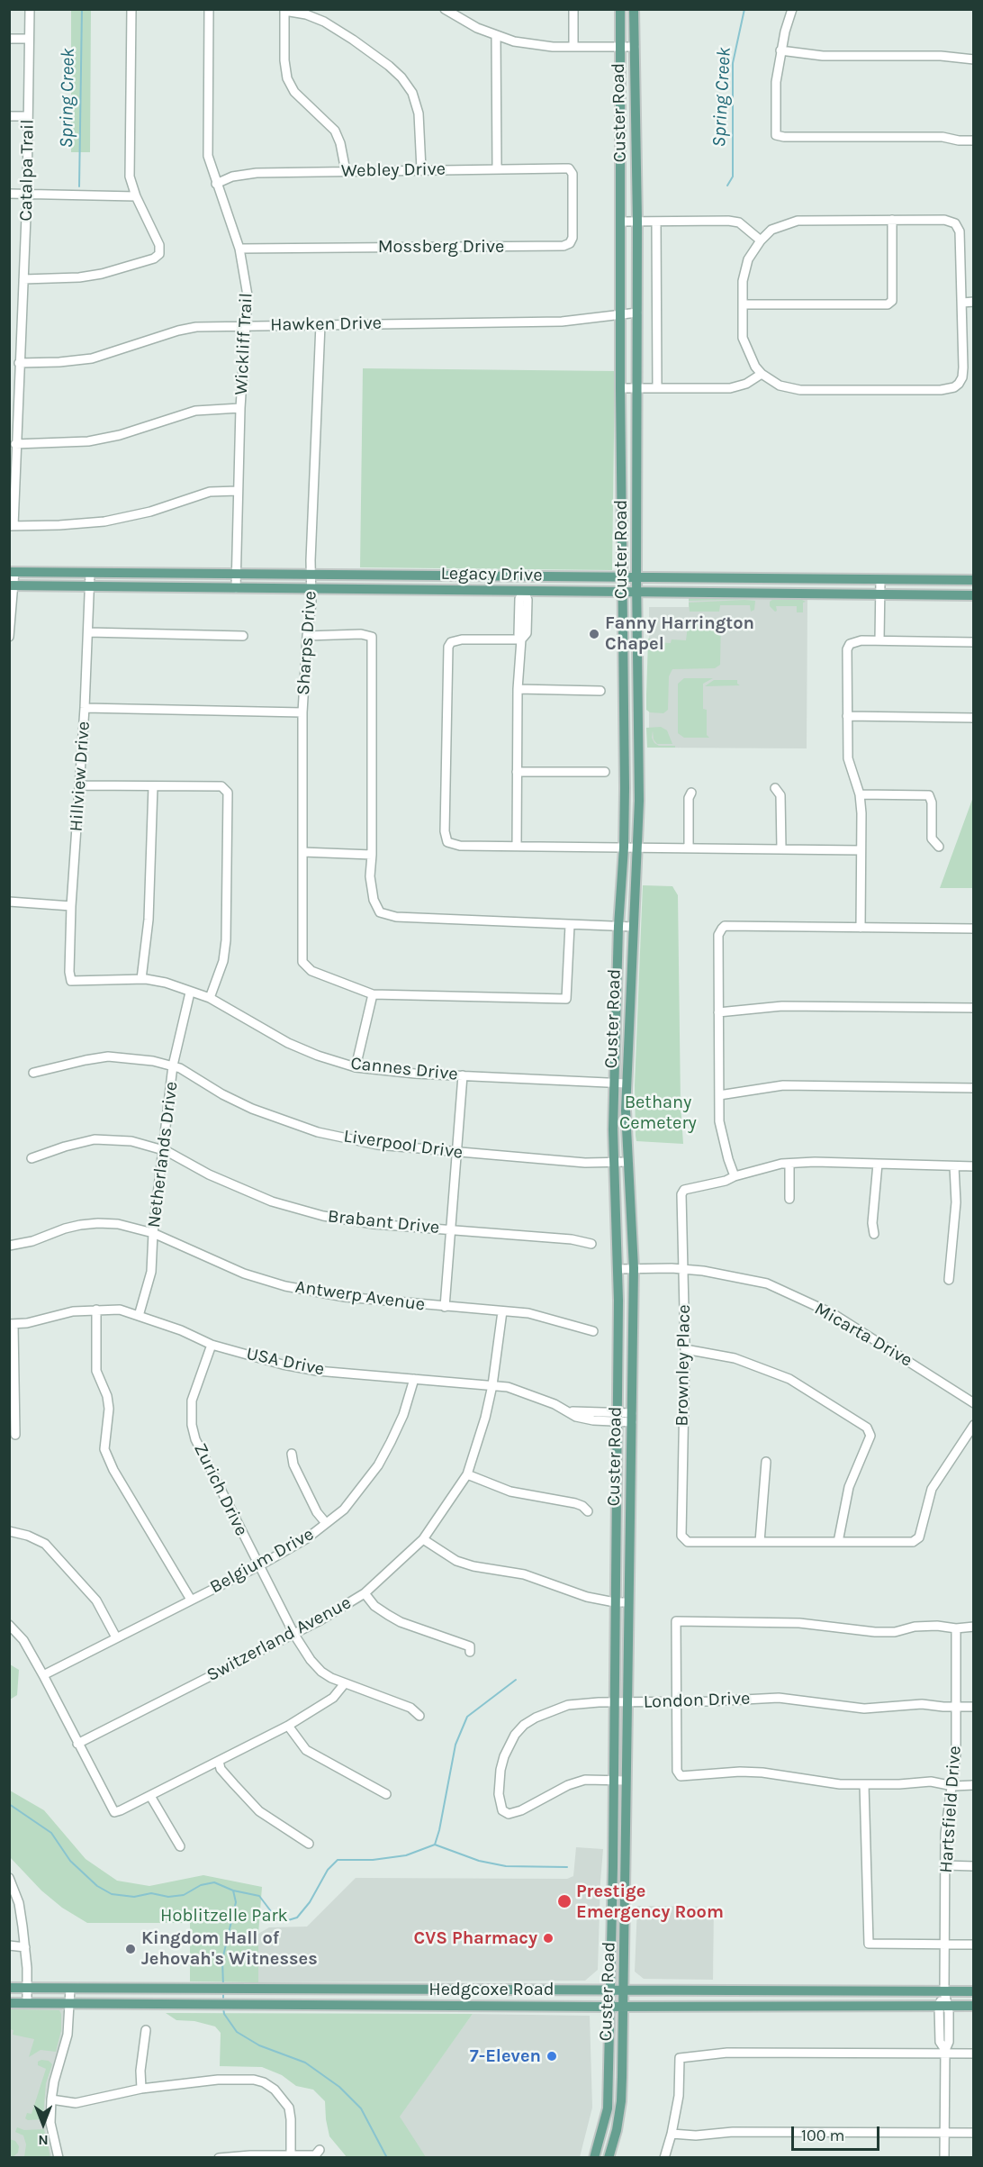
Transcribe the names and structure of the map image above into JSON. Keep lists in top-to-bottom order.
{
  "streets": {
    "main road": ["Custer Road", "Legacy Drive", "Hedgcoxe Road"],
    "street": [
      "Catalpa Trail",
      "Webley Drive",
      "Mossberg Drive",
      "Hawken Drive",
      "Wickliff Trail",
      "Sharps Drive",
      "Hillview Drive",
      "Cannes Drive",
      "Liverpool Drive",
      "Netherlands Drive",
      "Brabant Drive",
      "Antwerp Avenue",
      "Micarta Drive",
      "USA Drive",
      "Brownley Place",
      "Zurich Drive",
      "Belgium Drive",
      "Switzerland Avenue",
      "London Drive",
      "Hartsfield Drive"
    ]
  },
  "crossings": [
    ["Custer Road", "Hawken Drive"],
    ["Custer Road", "Legacy Drive"],
    ["Custer Road", "Cannes Drive"],
    ["Custer Road", "Liverpool Drive"],
    ["Custer Road", "Micarta Drive"],
    ["Custer Road", "USA Drive"],
    ["Custer Road", "London Drive"],
    ["Custer Road", "Hedgcoxe Road"],
    ["Catalpa Trail", "Hawken Drive"],
    ["Webley Drive", "Mossberg Drive"],
    ["Webley Drive", "Wickliff Trail"],
    ["Mossberg Drive", "Wickliff Trail"],
    ["Hawken Drive", "Wickliff Trail"],
    ["Hawken Drive", "Sharps Drive"],
    ["Wickliff Trail", "Legacy Drive"],
    ["Legacy Drive", "Sharps Drive"],
    ["Legacy Drive", "Hillview Drive"],
    ["Hillview Drive", "Cannes Drive"],
    ["Cannes Drive", "Netherlands Drive"],
    ["Liverpool Drive", "Netherlands Drive"],
    ["Netherlands Drive", "Brabant Drive"],
    ["Netherlands Drive", "Antwerp Avenue"],
    ["Netherlands Drive", "USA Drive"],
    ["Antwerp Avenue", "Switzerland Avenue"],
    ["Micarta Drive", "Brownley Place"],
    ["USA Drive", "Zurich Drive"],
    ["USA Drive", "Belgium Drive"],
    ["USA Drive", "Switzerland Avenue"],
    ["Zurich Drive", "Belgium Drive"],
    ["Zurich Drive", "Switzerland Avenue"],
    ["London Drive", "Hartsfield Drive"],
    ["Hartsfield Drive", "Hedgcoxe Road"]
  ],
  "water": ["Spring Creek"],
  "parks": ["Bethany Cemetery", "Hoblitzelle Park"],
  "places": [
    "Fanny Harrington Chapel",
    "Prestige Emergency Room",
    "CVS Pharmacy",
    "Kingdom Hall of Jehovah's Witnesses",
    "7-Eleven"
  ],
  "scale_bar": "100 m",
  "north": "bottom"
}
